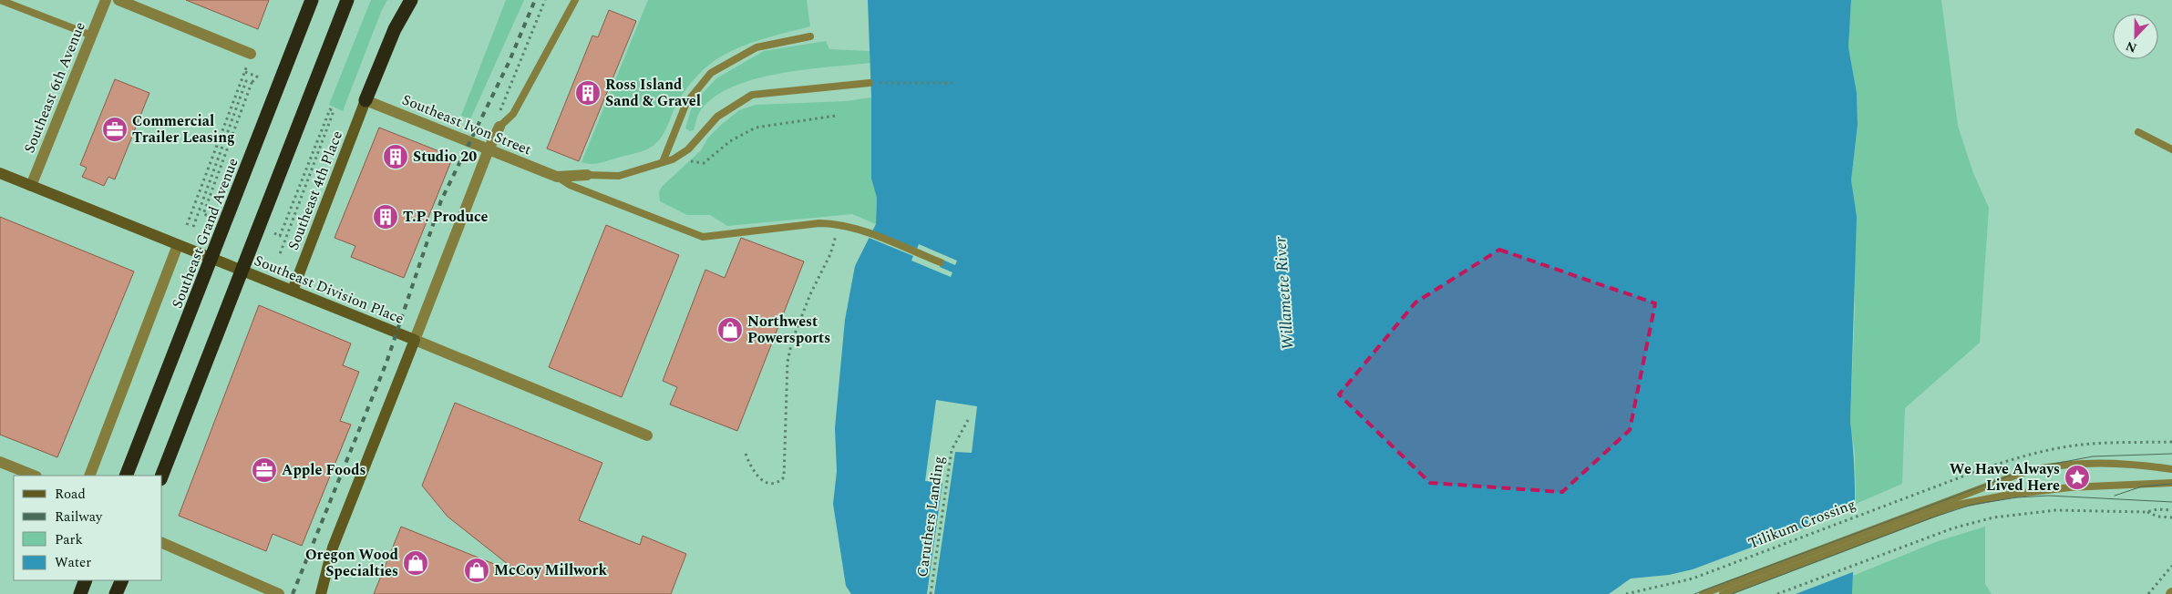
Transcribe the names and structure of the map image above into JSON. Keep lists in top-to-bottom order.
{
  "streets": {
    "highway": ["Southeast Grand Avenue"],
    "street": [
      "Southeast 6th Avenue",
      "Southeast Ivon Street",
      "Southeast 4th Place",
      "Southeast Division Place"
    ],
    "lane": ["Tilikum Crossing"],
    "path": ["Caruthers Landing"]
  },
  "crossings": [
    ["Southeast 6th Avenue", "Southeast Division Place"],
    ["Southeast Ivon Street", "Southeast 4th Place"],
    ["Southeast 4th Place", "Southeast Division Place"],
    ["Southeast Grand Avenue", "Southeast Division Place"]
  ],
  "water": ["Willamette River"],
  "places": {
    "building": ["Ross Island Sand & Gravel", "Studio 20", "T.P. Produce"],
    "office": ["Commercial Trailer Leasing", "Apple Foods"],
    "shop": ["Northwest Powersports", "Oregon Wood Specialties", "McCoy Millwork"],
    "place": ["We Have Always Lived Here"]
  },
  "legend": [
    "Road",
    "Railway",
    "Park",
    "Water"
  ],
  "north": "bottom"
}
